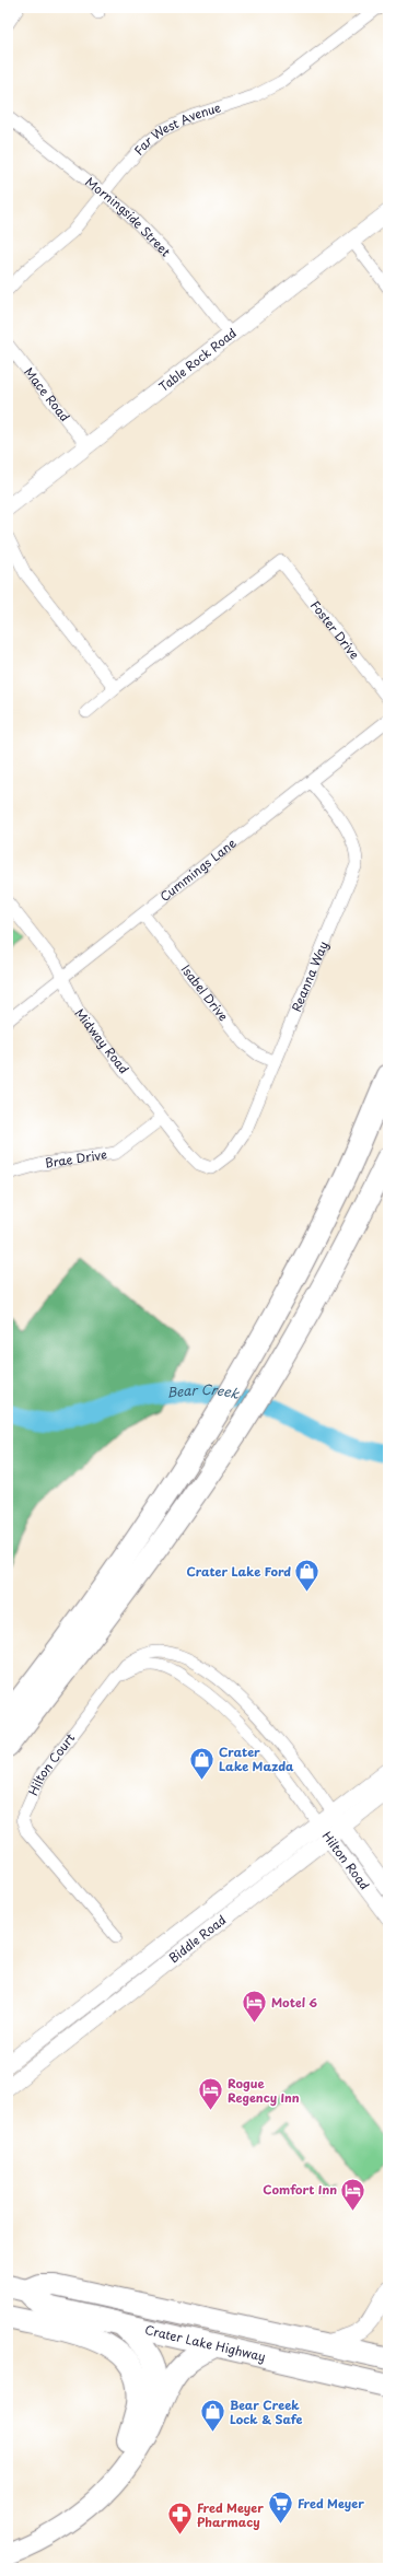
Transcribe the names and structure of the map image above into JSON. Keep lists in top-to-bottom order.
{
  "streets": {
    "highway": ["Crater Lake Highway"],
    "main road": ["Table Rock Road", "Hilton Road", "Biddle Road"],
    "street": [
      "Far West Avenue",
      "Morningside Street",
      "Mace Road",
      "Foster Drive",
      "Cummings Lane",
      "Reanna Way",
      "Isabel Drive",
      "Midway Road",
      "Brae Drive",
      "Hilton Court"
    ]
  },
  "crossings": [
    ["Far West Avenue", "Morningside Street"],
    ["Morningside Street", "Table Rock Road"],
    ["Table Rock Road", "Mace Road"],
    ["Cummings Lane", "Reanna Way"],
    ["Cummings Lane", "Isabel Drive"],
    ["Cummings Lane", "Midway Road"],
    ["Reanna Way", "Isabel Drive"],
    ["Reanna Way", "Midway Road"],
    ["Midway Road", "Brae Drive"],
    ["Hilton Court", "Hilton Road"],
    ["Hilton Court", "Biddle Road"],
    ["Hilton Road", "Biddle Road"]
  ],
  "water": ["Bear Creek"],
  "places": {
    "shop": ["Crater Lake Ford", "Crater Lake Mazda", "Bear Creek Lock & Safe"],
    "hotel": ["Motel 6", "Rogue Regency Inn", "Comfort Inn"],
    "supermarket": ["Fred Meyer"],
    "pharmacy": ["Fred Meyer Pharmacy"]
  }
}
